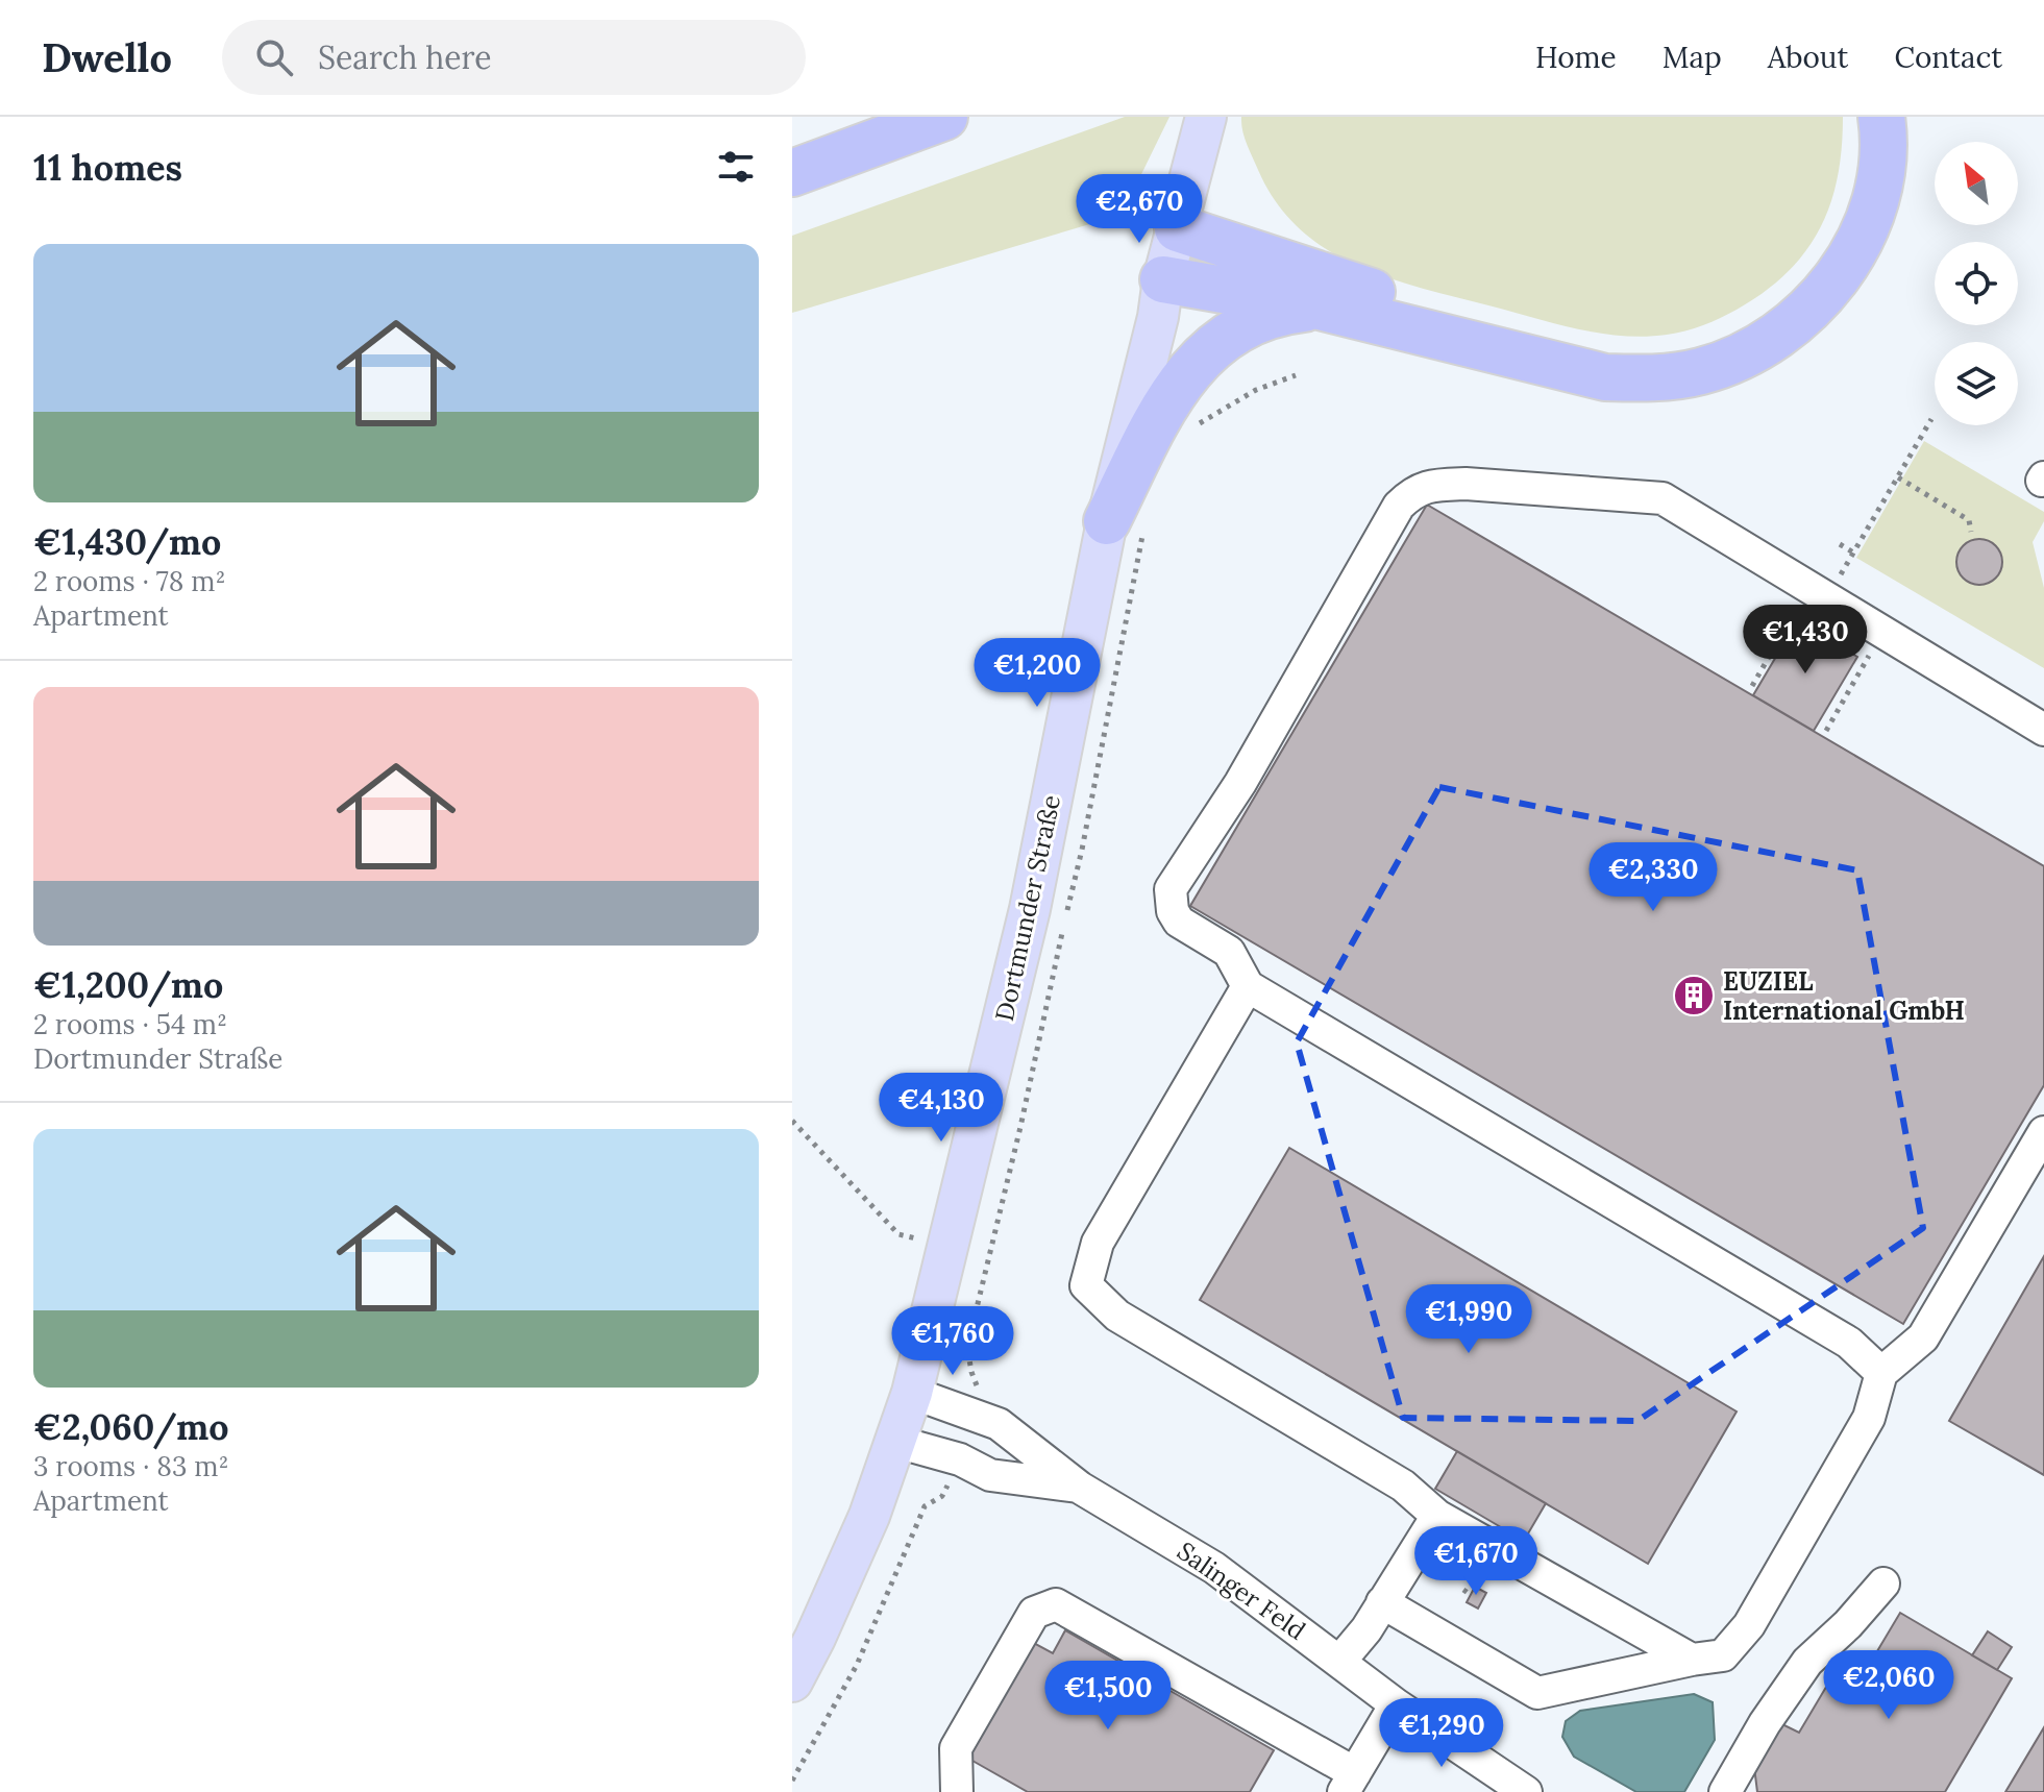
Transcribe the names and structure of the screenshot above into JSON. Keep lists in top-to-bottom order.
{
  "streets": {
    "main road": ["Dortmunder Straße"],
    "street": ["Salinger Feld"]
  },
  "crossings": [
    ["Dortmunder Straße", "Salinger Feld"]
  ],
  "places": {
    "building": ["EUZIEL International GmbH"]
  },
  "north": "top left",
  "page": {
    "header": "Dwello",
    "search": "Search here",
    "nav": [
      "Home",
      "Map",
      "About",
      "Contact"
    ],
    "heading": "11 homes",
    "price": [
      "€2,670",
      "€1,430",
      "€1,200",
      "€2,330",
      "€4,130",
      "€1,990",
      "€1,760",
      "€1,670",
      "€2,060",
      "€1,500",
      "€1,290"
    ],
    "list": [
      {
        "name": "€1,430/mo",
        "note": "2 rooms · 78 m² · Apartment"
      },
      {
        "name": "€1,200/mo",
        "note": "2 rooms · 54 m² · Dortmunder Straße"
      },
      {
        "name": "€2,060/mo",
        "note": "3 rooms · 83 m² · Apartment"
      }
    ]
  }
}
